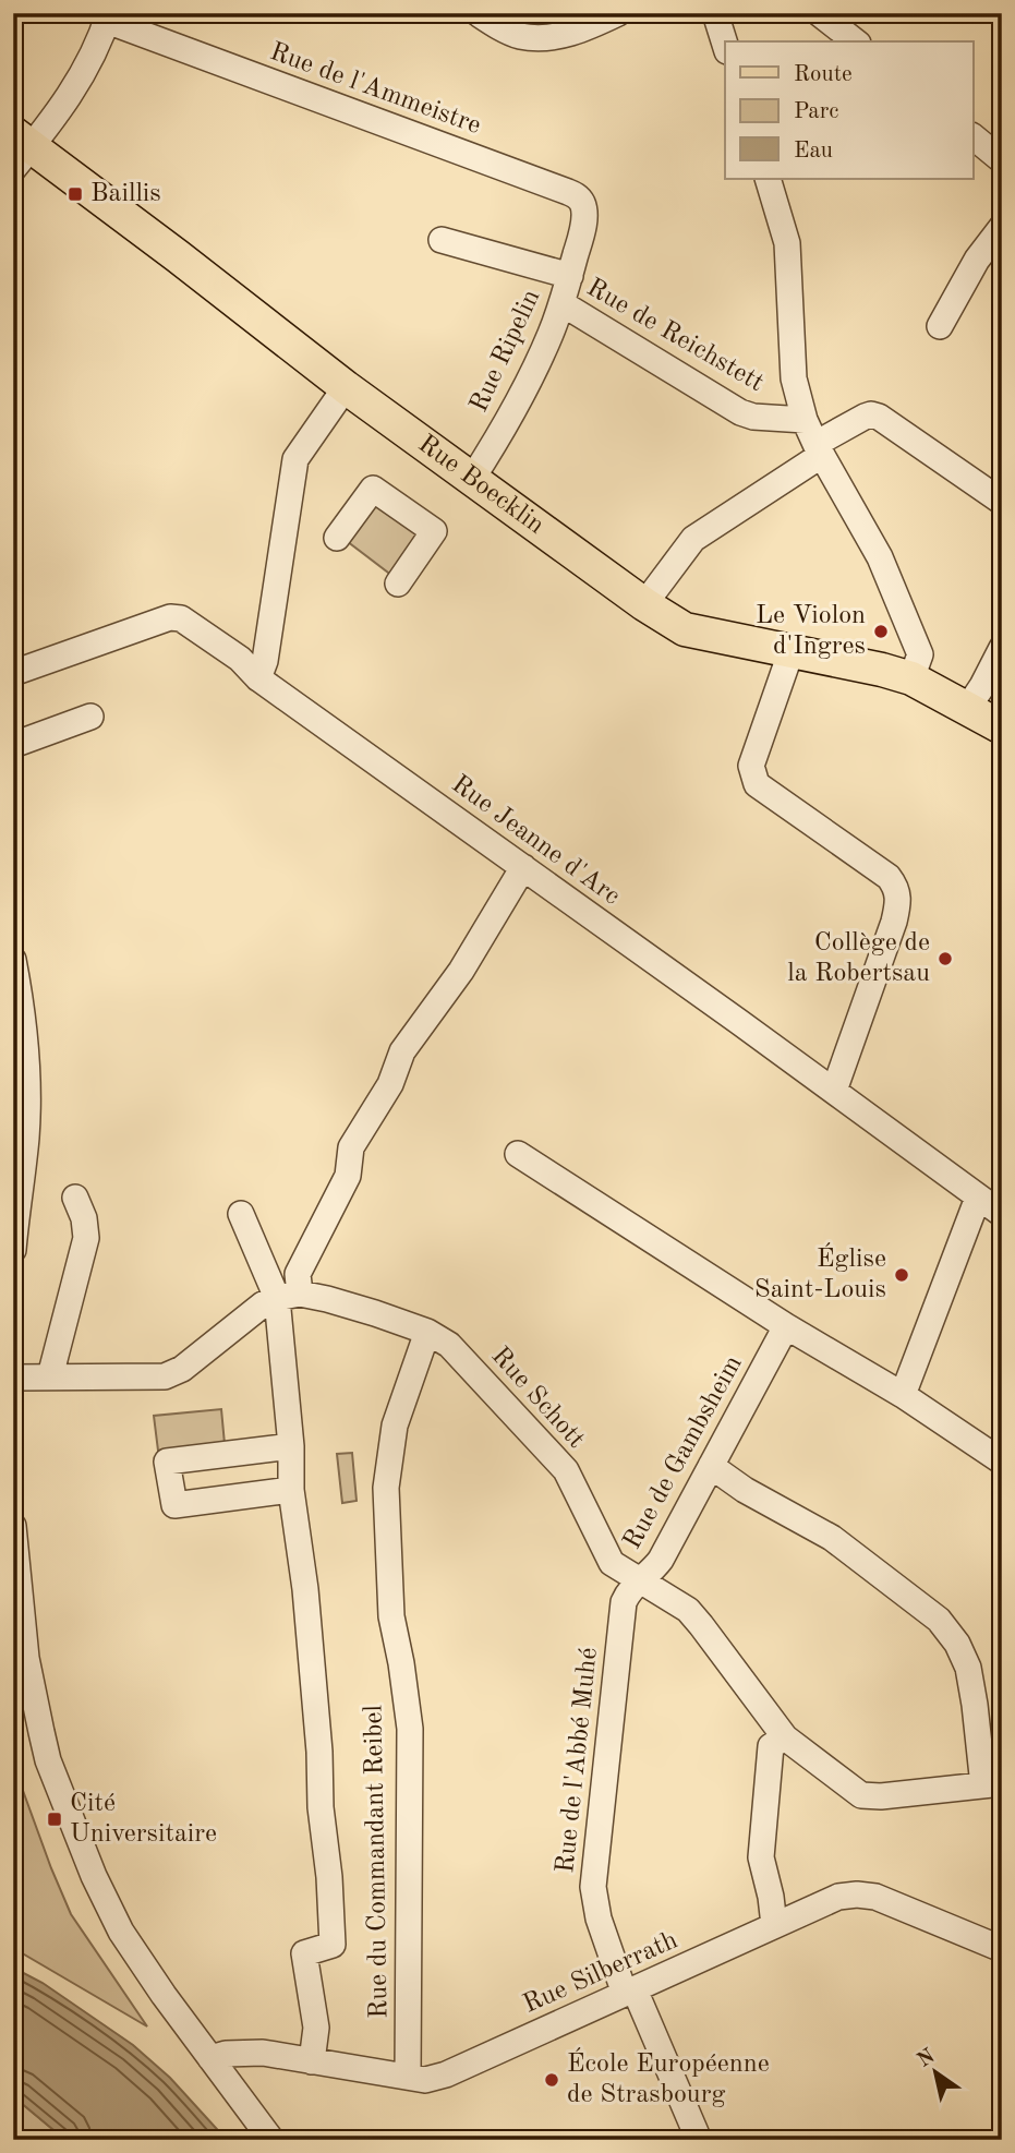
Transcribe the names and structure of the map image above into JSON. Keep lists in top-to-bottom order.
{
  "streets": {
    "main road": ["Rue Boecklin"],
    "street": [
      "Rue de l'Ammeistre",
      "Rue de Reichstett",
      "Rue Ripelin",
      "Rue Jeanne d'Arc",
      "Rue Schott",
      "Rue de Gambsheim",
      "Rue de l'Abbé Muhé",
      "Rue du Commandant Reibel",
      "Rue Silberrath"
    ]
  },
  "crossings": [
    ["Rue de l'Ammeistre", "Rue Ripelin"],
    ["Rue de Reichstett", "Rue Ripelin"],
    ["Rue Ripelin", "Rue Boecklin"],
    ["Rue Schott", "Rue de Gambsheim"],
    ["Rue Schott", "Rue de l'Abbé Muhé"],
    ["Rue Schott", "Rue du Commandant Reibel"],
    ["Rue de Gambsheim", "Rue de l'Abbé Muhé"],
    ["Rue de l'Abbé Muhé", "Rue Silberrath"],
    ["Rue du Commandant Reibel", "Rue Silberrath"]
  ],
  "places": {
    "transit": ["Baillis", "Cité Universitaire"],
    "other": [
      "Le Violon d'Ingres",
      "Collège de la Robertsau",
      "Église Saint-Louis",
      "École Européenne de Strasbourg"
    ]
  },
  "legend": ["Route", "Parc", "Eau"],
  "north": "top left"
}
